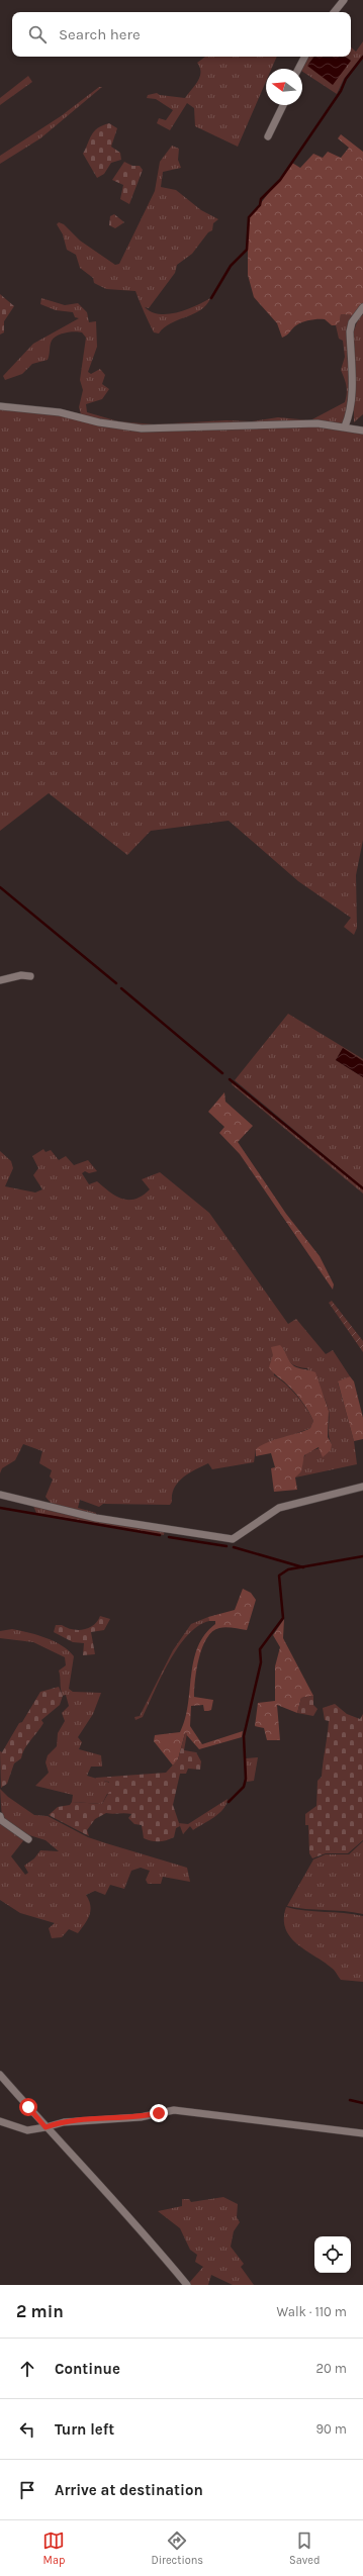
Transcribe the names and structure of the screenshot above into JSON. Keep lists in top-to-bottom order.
{
  "north": "left",
  "page": {
    "search": "Search here",
    "heading": ["2 min", "Walk · 110 m"],
    "list": [
      ["Continue", "20 m"],
      ["Turn left", "90 m"],
      "Arrive at destination"
    ],
    "nav": ["Map", "Directions", "Saved"]
  }
}
